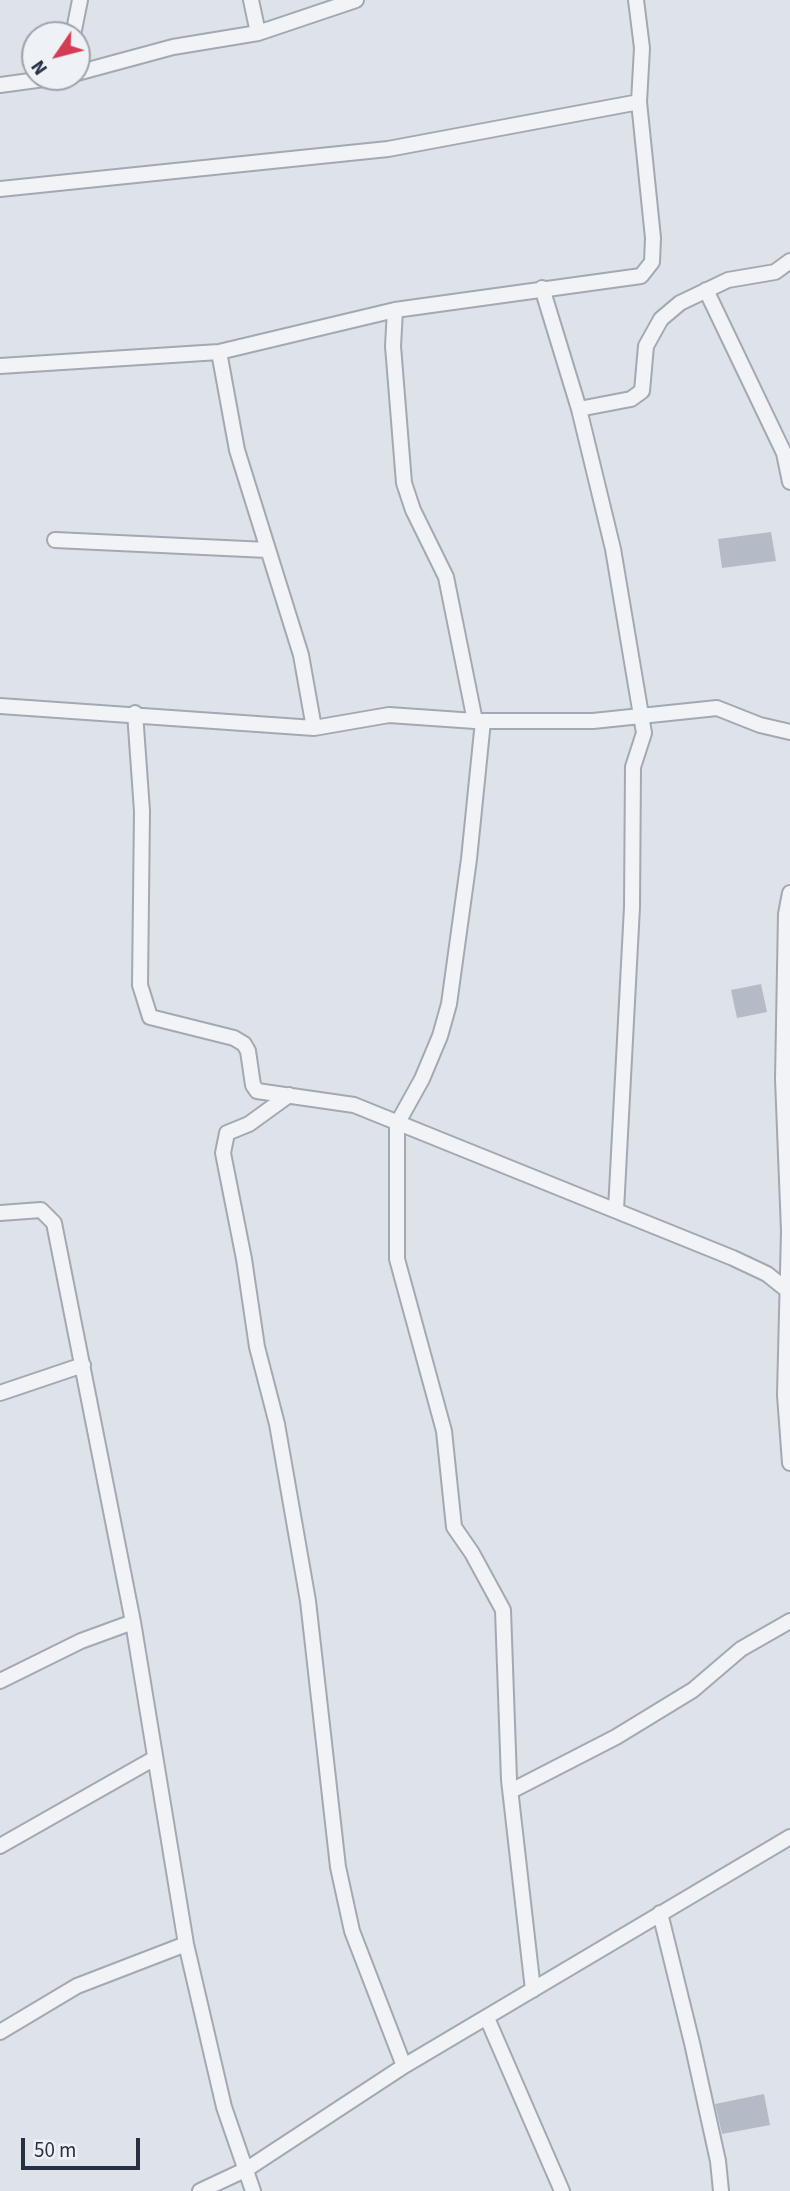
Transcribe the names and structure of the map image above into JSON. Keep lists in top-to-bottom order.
{
  "scale_bar": "50 m",
  "north": "bottom left"
}
